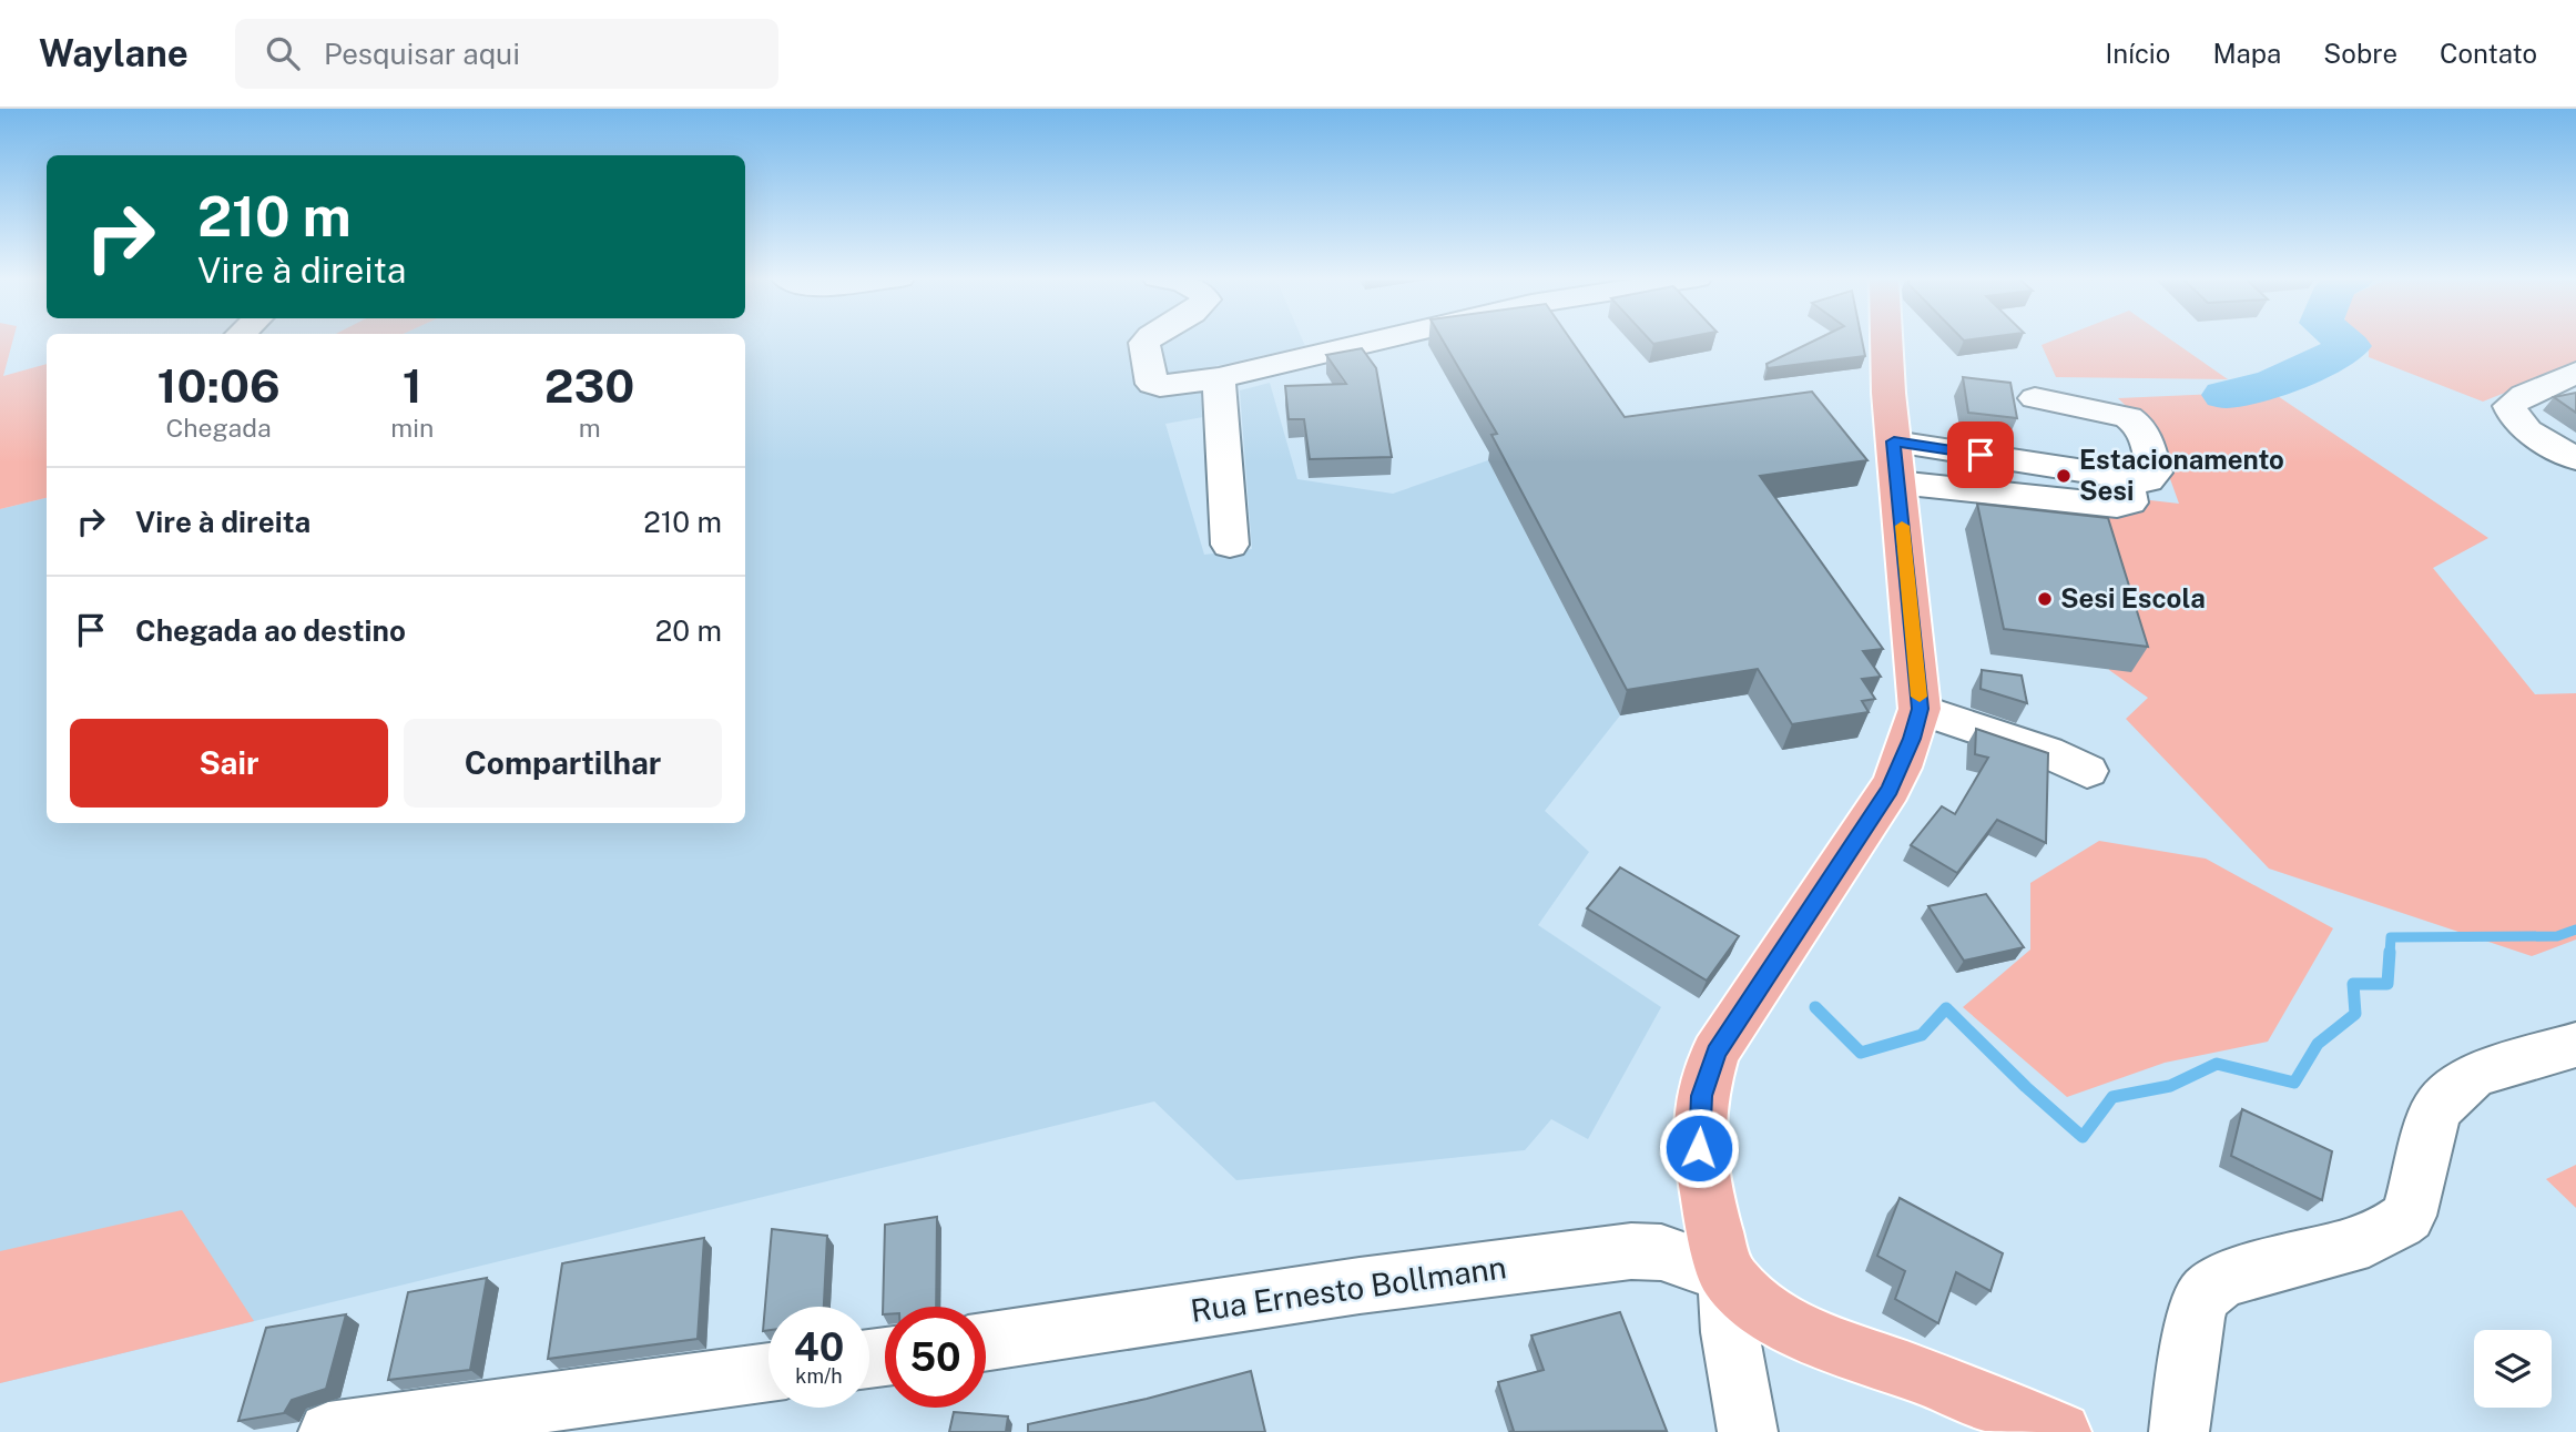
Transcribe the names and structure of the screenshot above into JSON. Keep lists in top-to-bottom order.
{
  "streets": {
    "street": ["Rua Ernesto Bollmann"]
  },
  "places": ["Estacionamento Sesi", "Sesi Escola"],
  "page": {
    "header": "Waylane",
    "search": "Pesquisar aqui",
    "nav": [
      "Início",
      "Mapa",
      "Sobre",
      "Contato"
    ],
    "turn": ["210 m", "Vire à direita"],
    "eta": [
      "10:06",
      "Chegada",
      "1",
      "min",
      "230",
      "m"
    ],
    "list": [
      {
        "name": "Vire à direita",
        "value": "210 m"
      },
      {
        "name": "Chegada ao destino",
        "value": "20 m"
      }
    ],
    "buttons": ["Sair", "Compartilhar"],
    "speed": "40 km/h",
    "limit": "50"
  }
}
